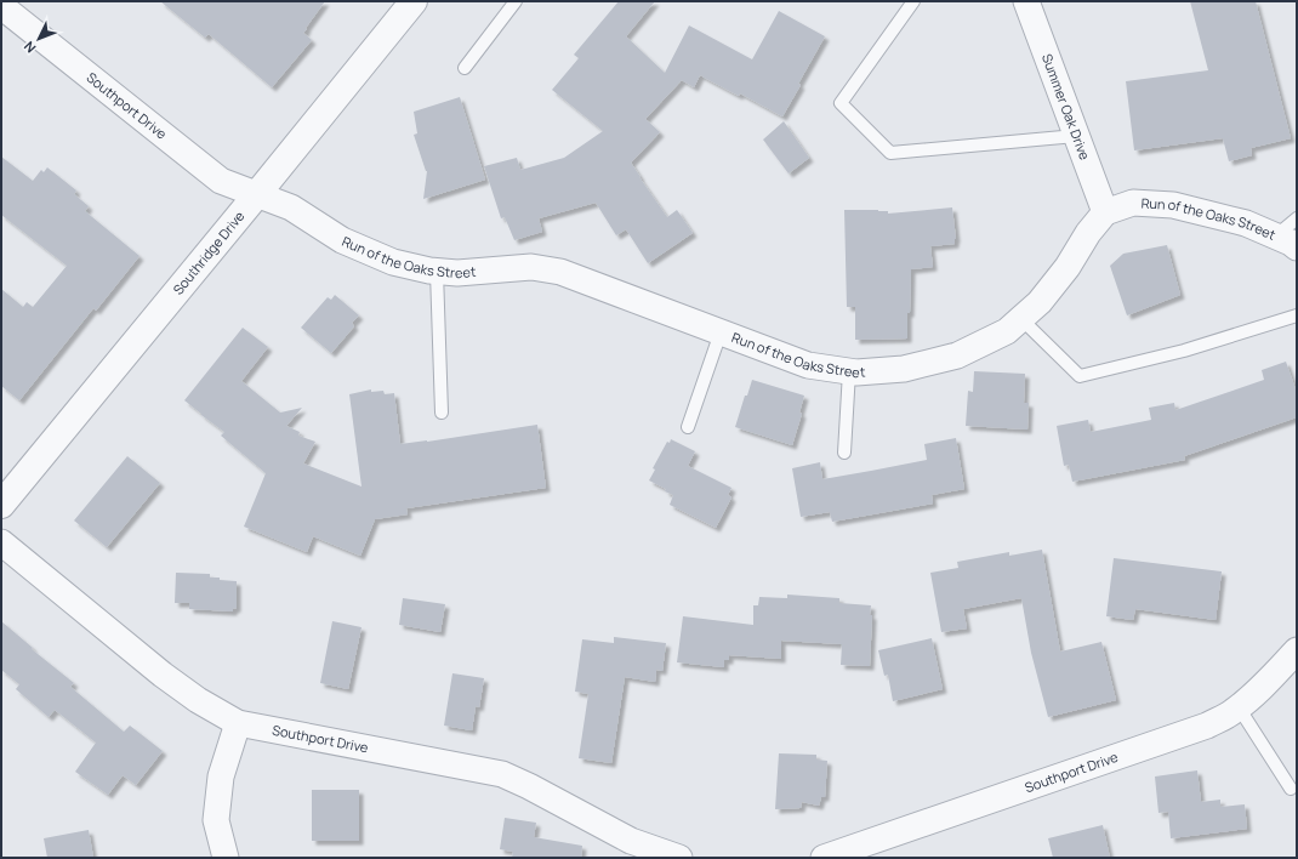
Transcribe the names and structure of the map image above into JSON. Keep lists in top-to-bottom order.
{
  "streets": {
    "street": [
      "Southport Drive",
      "Summer Oak Drive",
      "Run of the Oaks Street",
      "Southridge Drive"
    ]
  },
  "crossings": [
    ["Southport Drive", "Run of the Oaks Street"],
    ["Southport Drive", "Southridge Drive"],
    ["Summer Oak Drive", "Run of the Oaks Street"],
    ["Run of the Oaks Street", "Southridge Drive"]
  ],
  "north": "bottom left"
}
